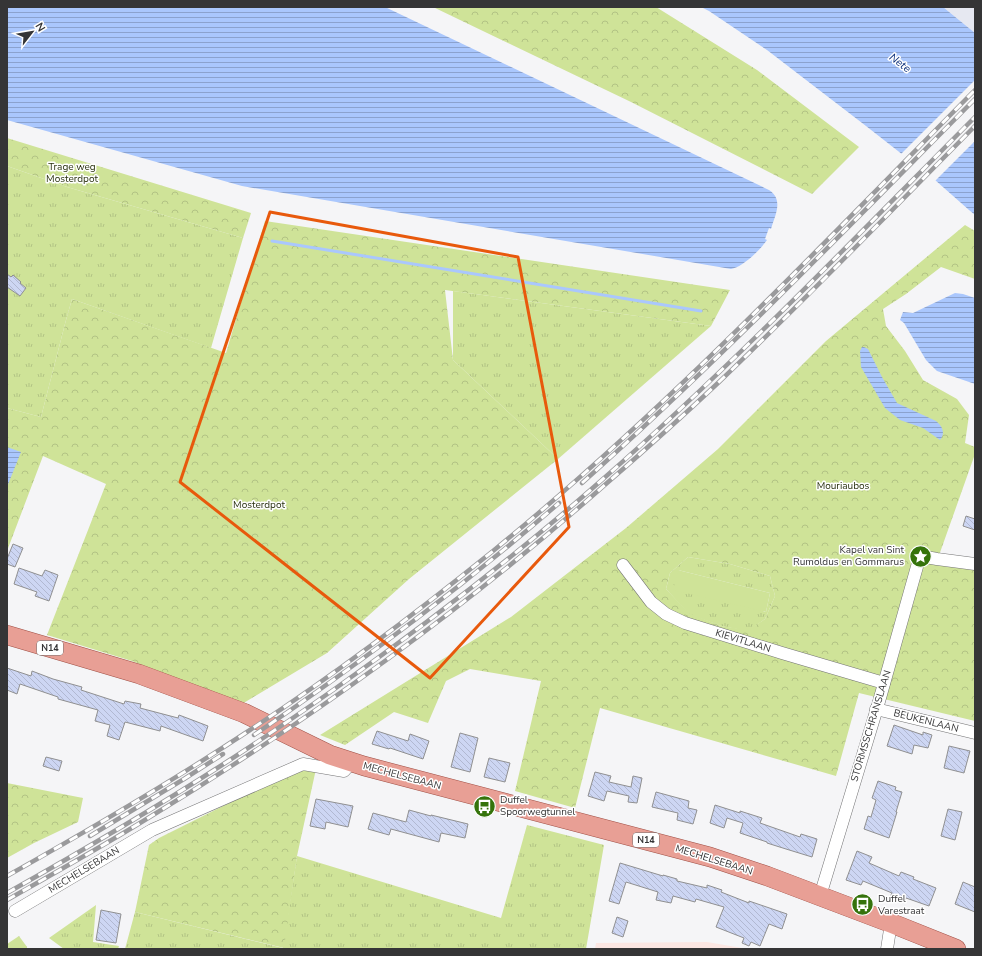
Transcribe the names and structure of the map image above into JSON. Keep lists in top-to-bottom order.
{
  "streets": {
    "main road": ["N14", "MECHELSEBAAN"],
    "street": ["KIEVITLAAN", "BEUKENLAAN", "STORMSSCHRANSLAAN"]
  },
  "crossings": [
    ["KIEVITLAAN", "STORMSSCHRANSLAAN"],
    ["N14", "STORMSSCHRANSLAAN"],
    ["N14", "MECHELSEBAAN"],
    ["BEUKENLAAN", "STORMSSCHRANSLAAN"],
    ["STORMSSCHRANSLAAN", "MECHELSEBAAN"]
  ],
  "water": ["Nete"],
  "parks": ["Trage weg Mosterdpot", "Mouriaubos", "Mosterdpot"],
  "places": {
    "place": ["Kapel van Sint Rumoldus en Gommarus"],
    "bus stop": ["Duffel Spoorwegtunnel", "Duffel Varestraat"]
  },
  "north": "top right"
}
